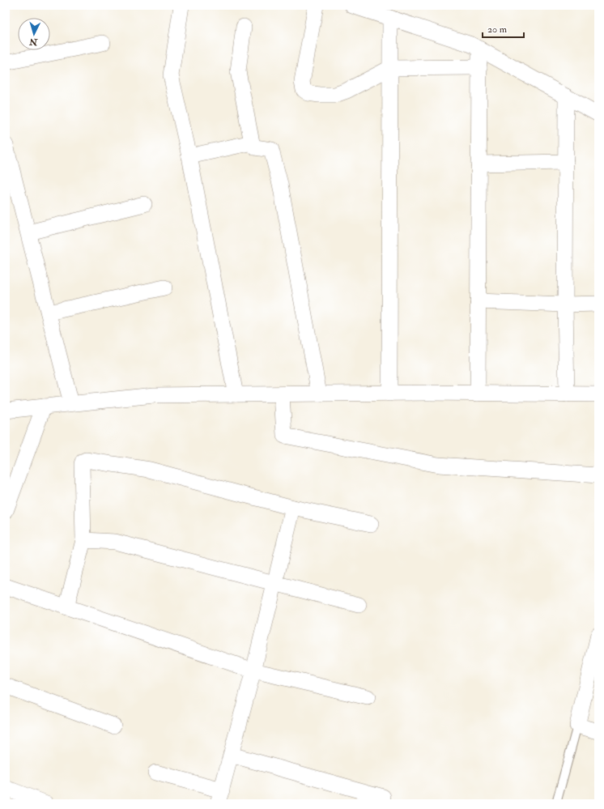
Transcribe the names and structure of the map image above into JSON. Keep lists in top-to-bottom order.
{
  "scale_bar": "20 m",
  "north": "bottom"
}
